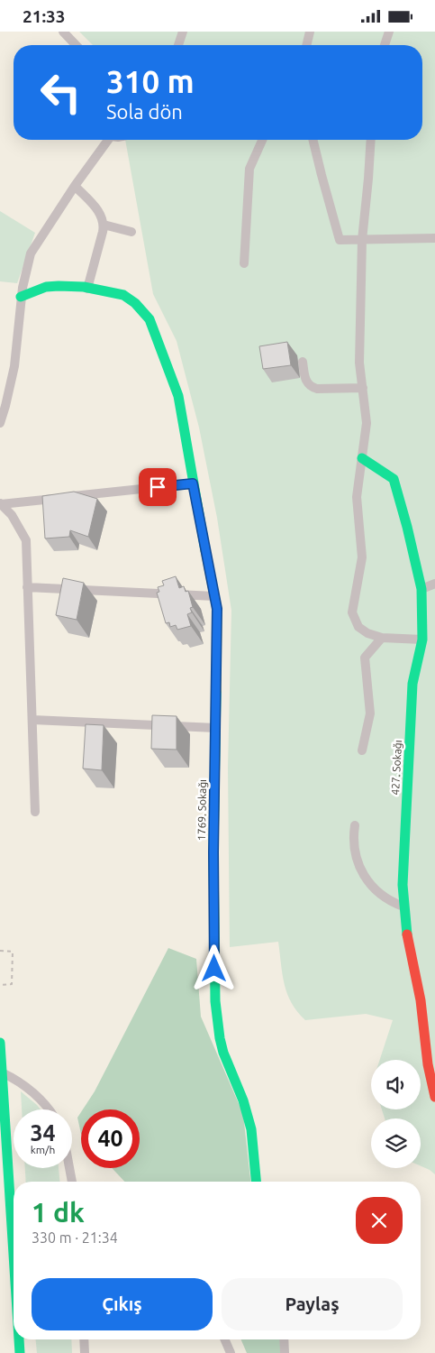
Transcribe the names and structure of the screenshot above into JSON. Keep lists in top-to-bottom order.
{
  "streets": {
    "main road": ["427. Sokağı", "1769. Sokağı"]
  },
  "page": {
    "status": "21:33",
    "turn": ["310 m", "Sola dön"],
    "speed": "34 km/h",
    "limit": "40",
    "heading": ["1 dk", "330 m · 21:34"],
    "buttons": ["Çıkış", "Paylaş"]
  }
}
